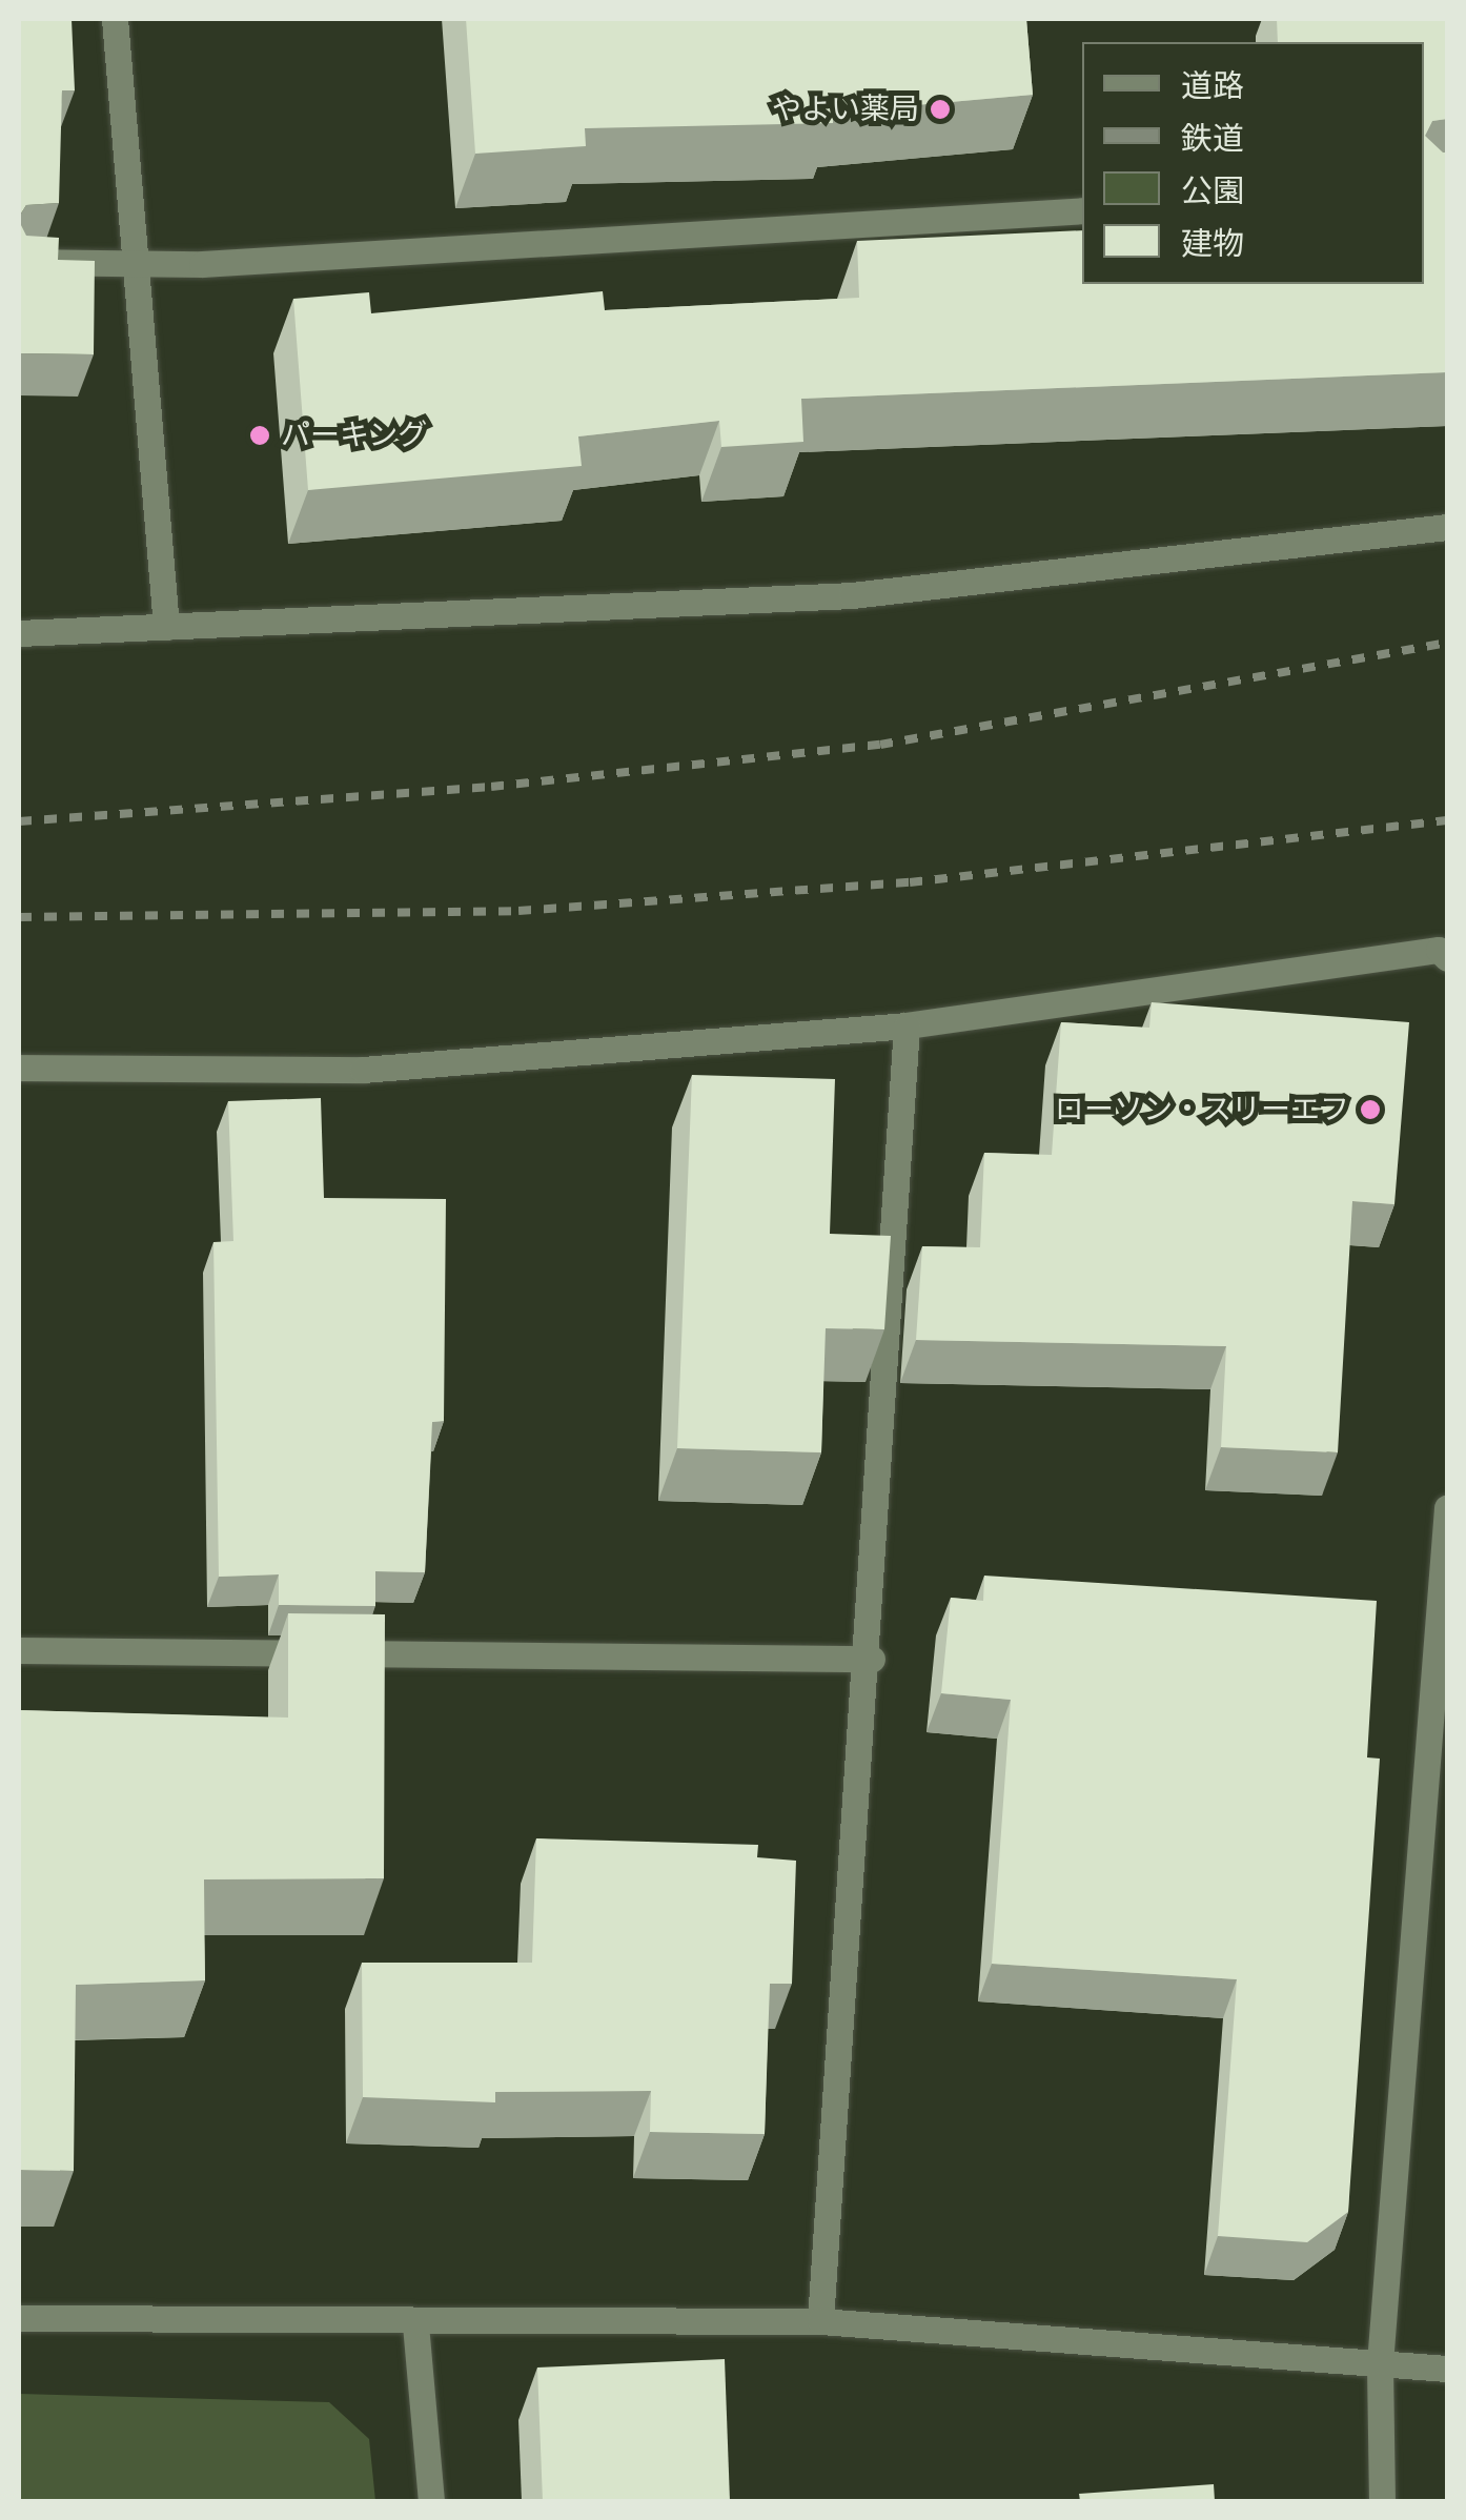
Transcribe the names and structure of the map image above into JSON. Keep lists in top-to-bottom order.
{
  "places": ["やよい薬局", "パーキング", "ローソン・スリーエフ"],
  "legend": [
    "道路",
    "鉄道",
    "公園",
    "建物"
  ]
}
